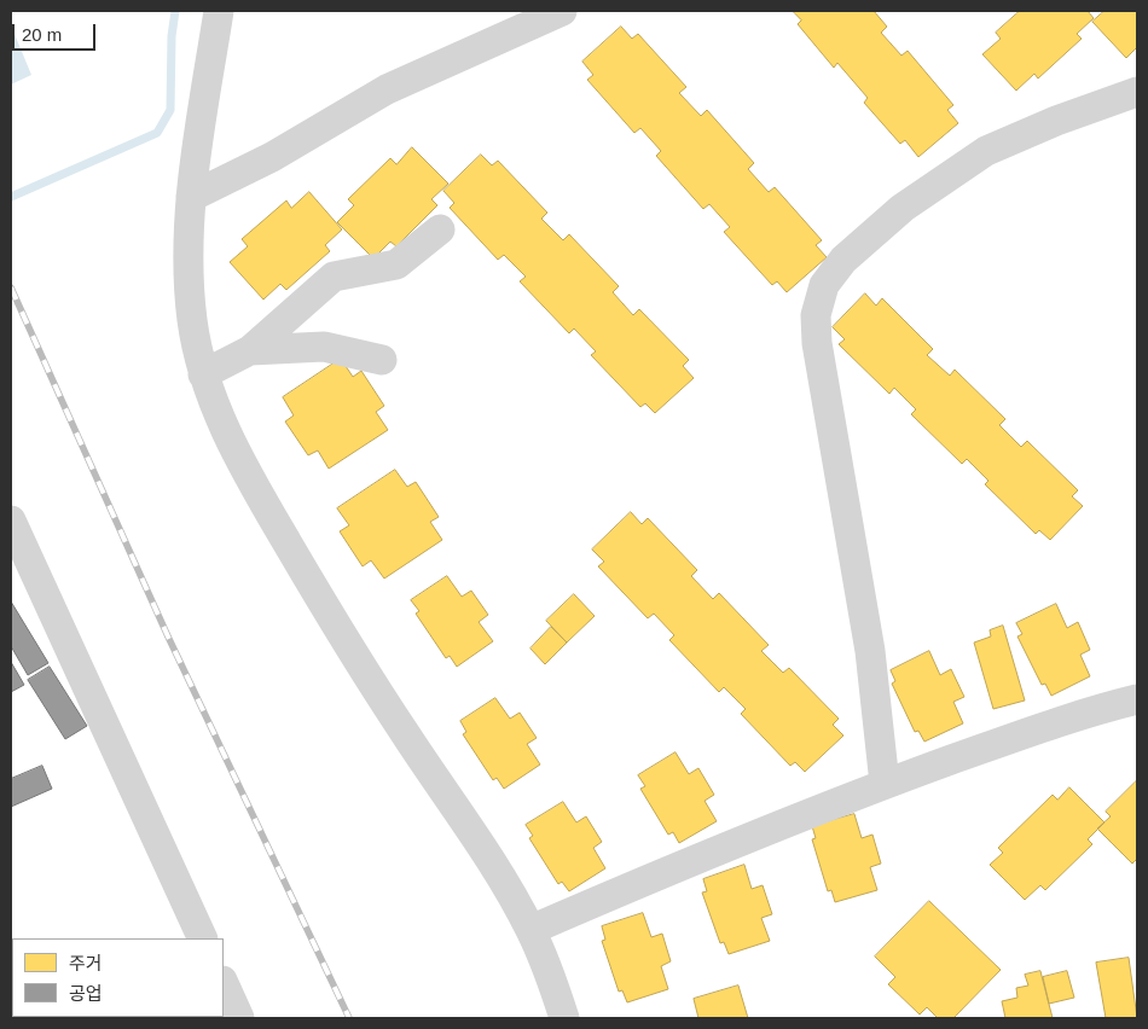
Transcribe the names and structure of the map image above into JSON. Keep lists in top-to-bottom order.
{
  "legend": ["주거", "공업"],
  "scale_bar": "20 m"
}
